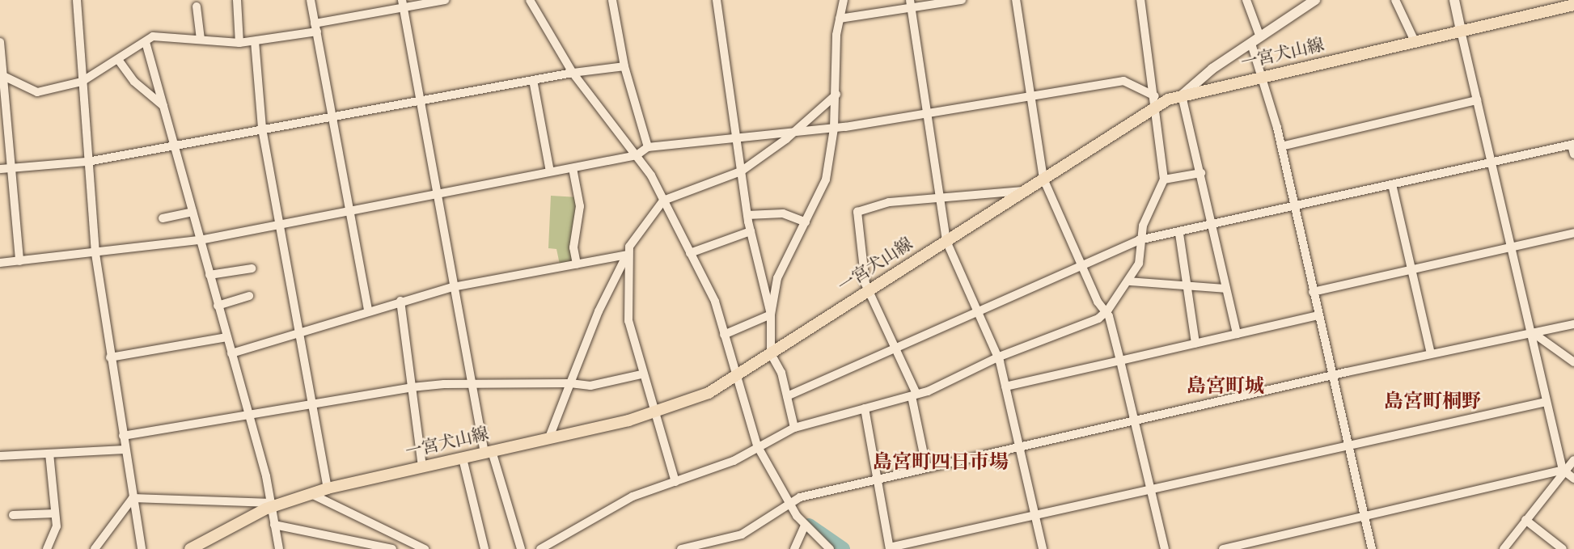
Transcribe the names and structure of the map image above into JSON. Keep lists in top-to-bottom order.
{
  "streets": {
    "main road": ["一宮犬山線"]
  },
  "districts": ["島宮町城", "島宮町桐野", "島宮町四日市場"]
}
